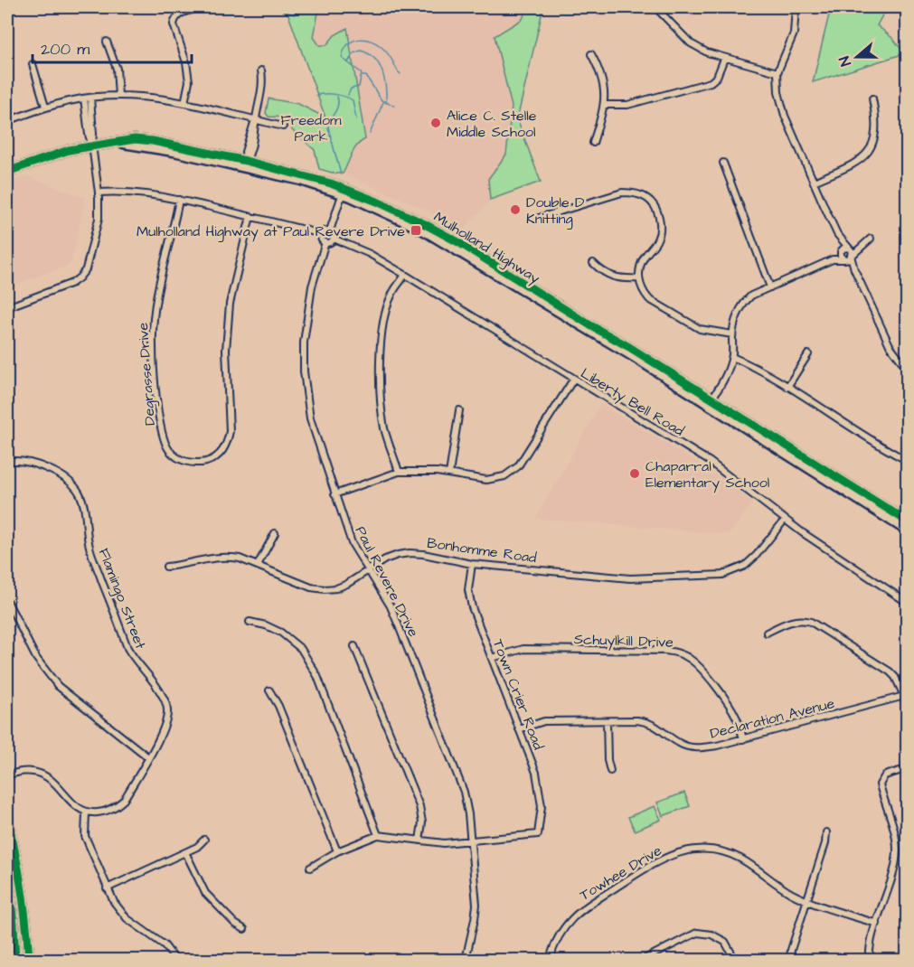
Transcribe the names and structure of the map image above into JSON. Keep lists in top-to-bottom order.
{
  "streets": {
    "main road": ["Mulholland Highway"],
    "street": [
      "Degrasse Drive",
      "Liberty Bell Road",
      "Bonhomme Road",
      "Paul Revere Drive",
      "Flamingo Street",
      "Schuylkill Drive",
      "Town Crier Road",
      "Declaration Avenue",
      "Towhee Drive"
    ]
  },
  "crossings": [
    ["Liberty Bell Road", "Bonhomme Road"],
    ["Liberty Bell Road", "Paul Revere Drive"],
    ["Bonhomme Road", "Paul Revere Drive"],
    ["Bonhomme Road", "Town Crier Road"],
    ["Paul Revere Drive", "Town Crier Road"],
    ["Schuylkill Drive", "Town Crier Road"],
    ["Schuylkill Drive", "Declaration Avenue"],
    ["Town Crier Road", "Declaration Avenue"]
  ],
  "parks": ["Freedom Park"],
  "places": {
    "other": ["Alice C. Stelle Middle School", "Double D Knitting", "Chaparral Elementary School"],
    "transit": ["Mulholland Highway at Paul Revere Drive"]
  },
  "scale_bar": "200 m",
  "north": "left"
}
